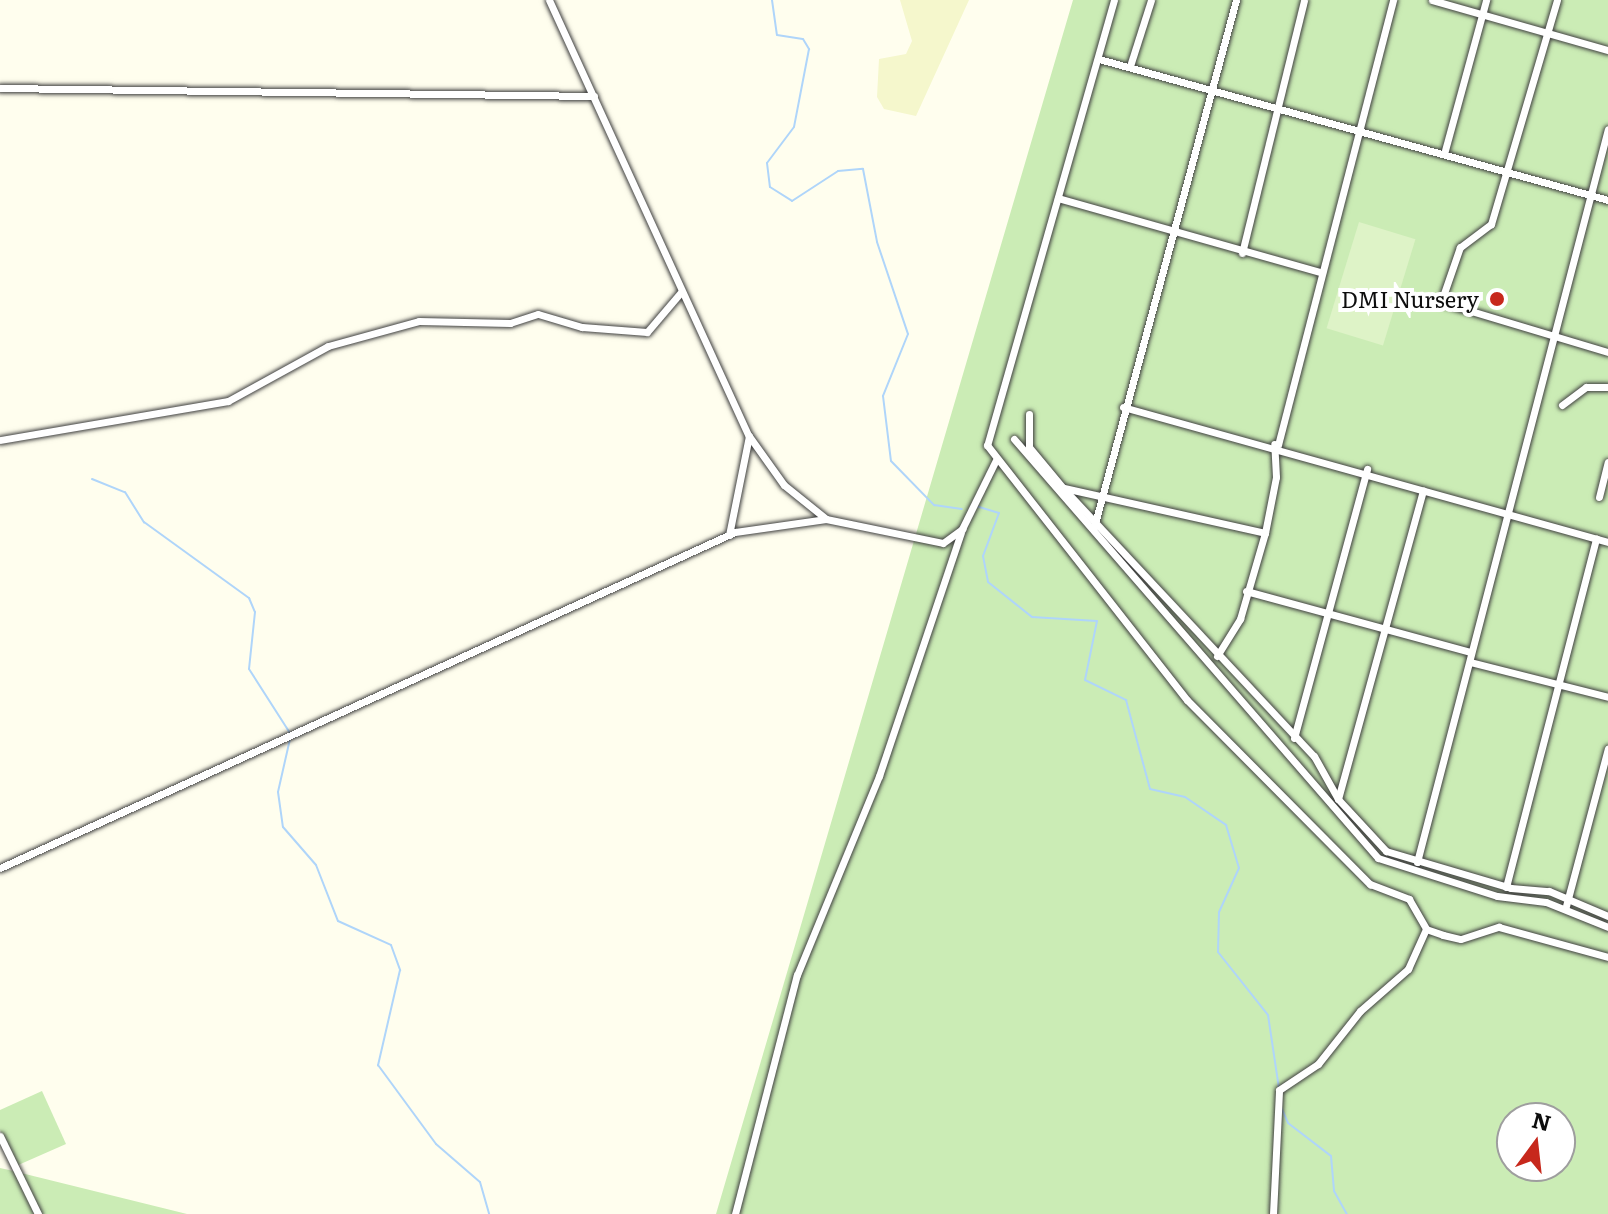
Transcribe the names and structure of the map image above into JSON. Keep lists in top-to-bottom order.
{
  "places": ["DMI Nursery"],
  "north": "top"
}
